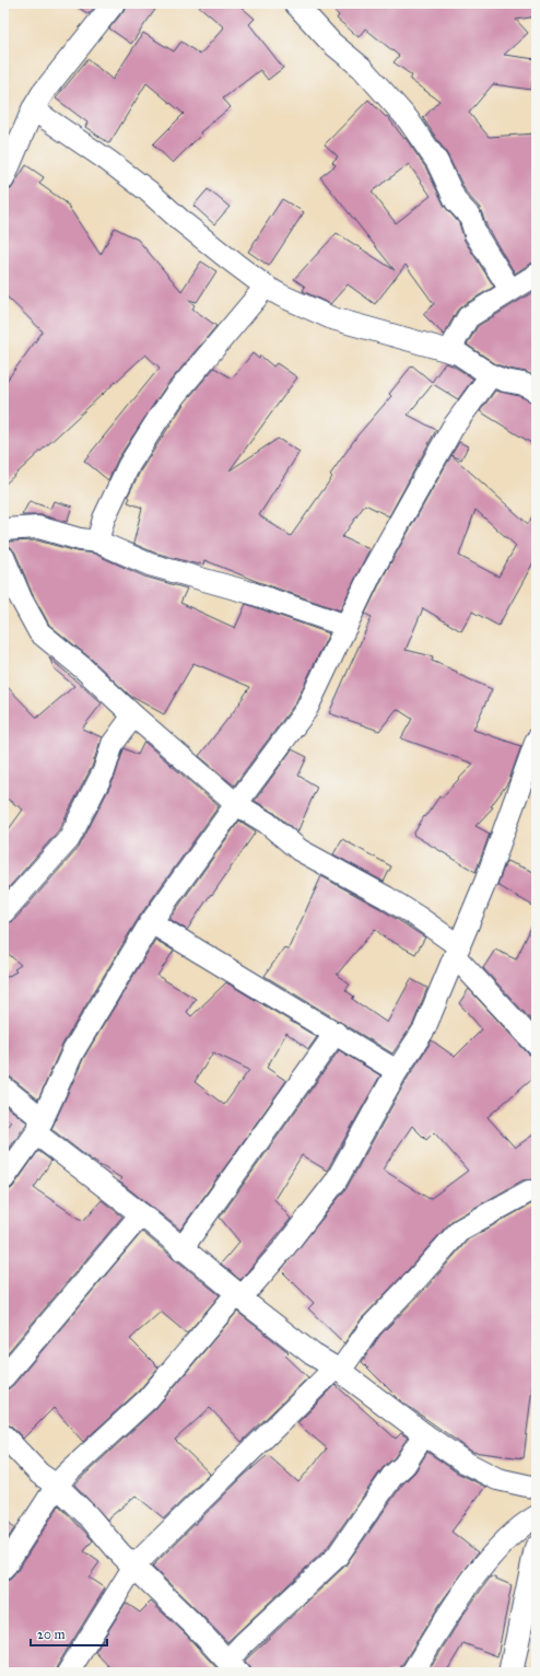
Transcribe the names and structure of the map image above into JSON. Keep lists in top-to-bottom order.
{
  "scale_bar": "20 m"
}
